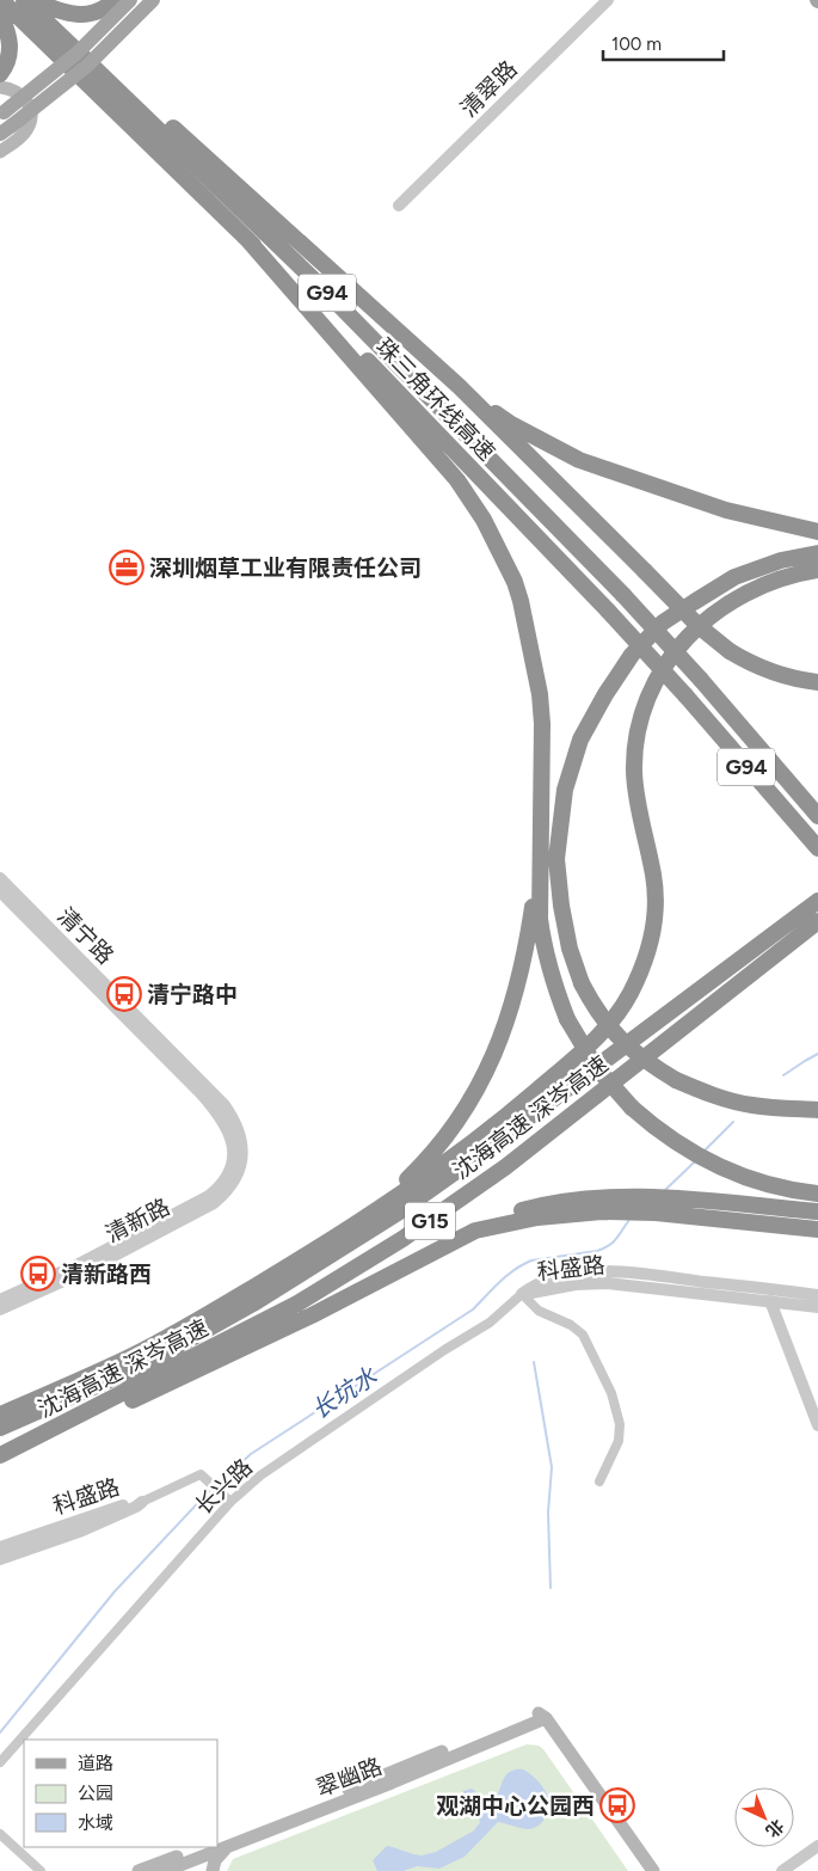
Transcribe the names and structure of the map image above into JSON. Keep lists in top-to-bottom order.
{
  "streets": {
    "highway": [
      "G94",
      "珠三角环线高速",
      "沈海高速 深岑高速",
      "G15"
    ],
    "main road": ["翠幽路"],
    "street": [
      "清翠路",
      "清宁路",
      "清新路",
      "科盛路",
      "长兴路"
    ]
  },
  "crossings": [
    ["清宁路", "清新路"],
    ["科盛路", "长兴路"]
  ],
  "water": ["长坑水"],
  "places": {
    "office": ["深圳烟草工业有限责任公司"],
    "bus stop": ["清宁路中", "清新路西", "观湖中心公园西"]
  },
  "legend": ["道路", "公园", "水域"],
  "scale_bar": "100 m",
  "north": "bottom right"
}
